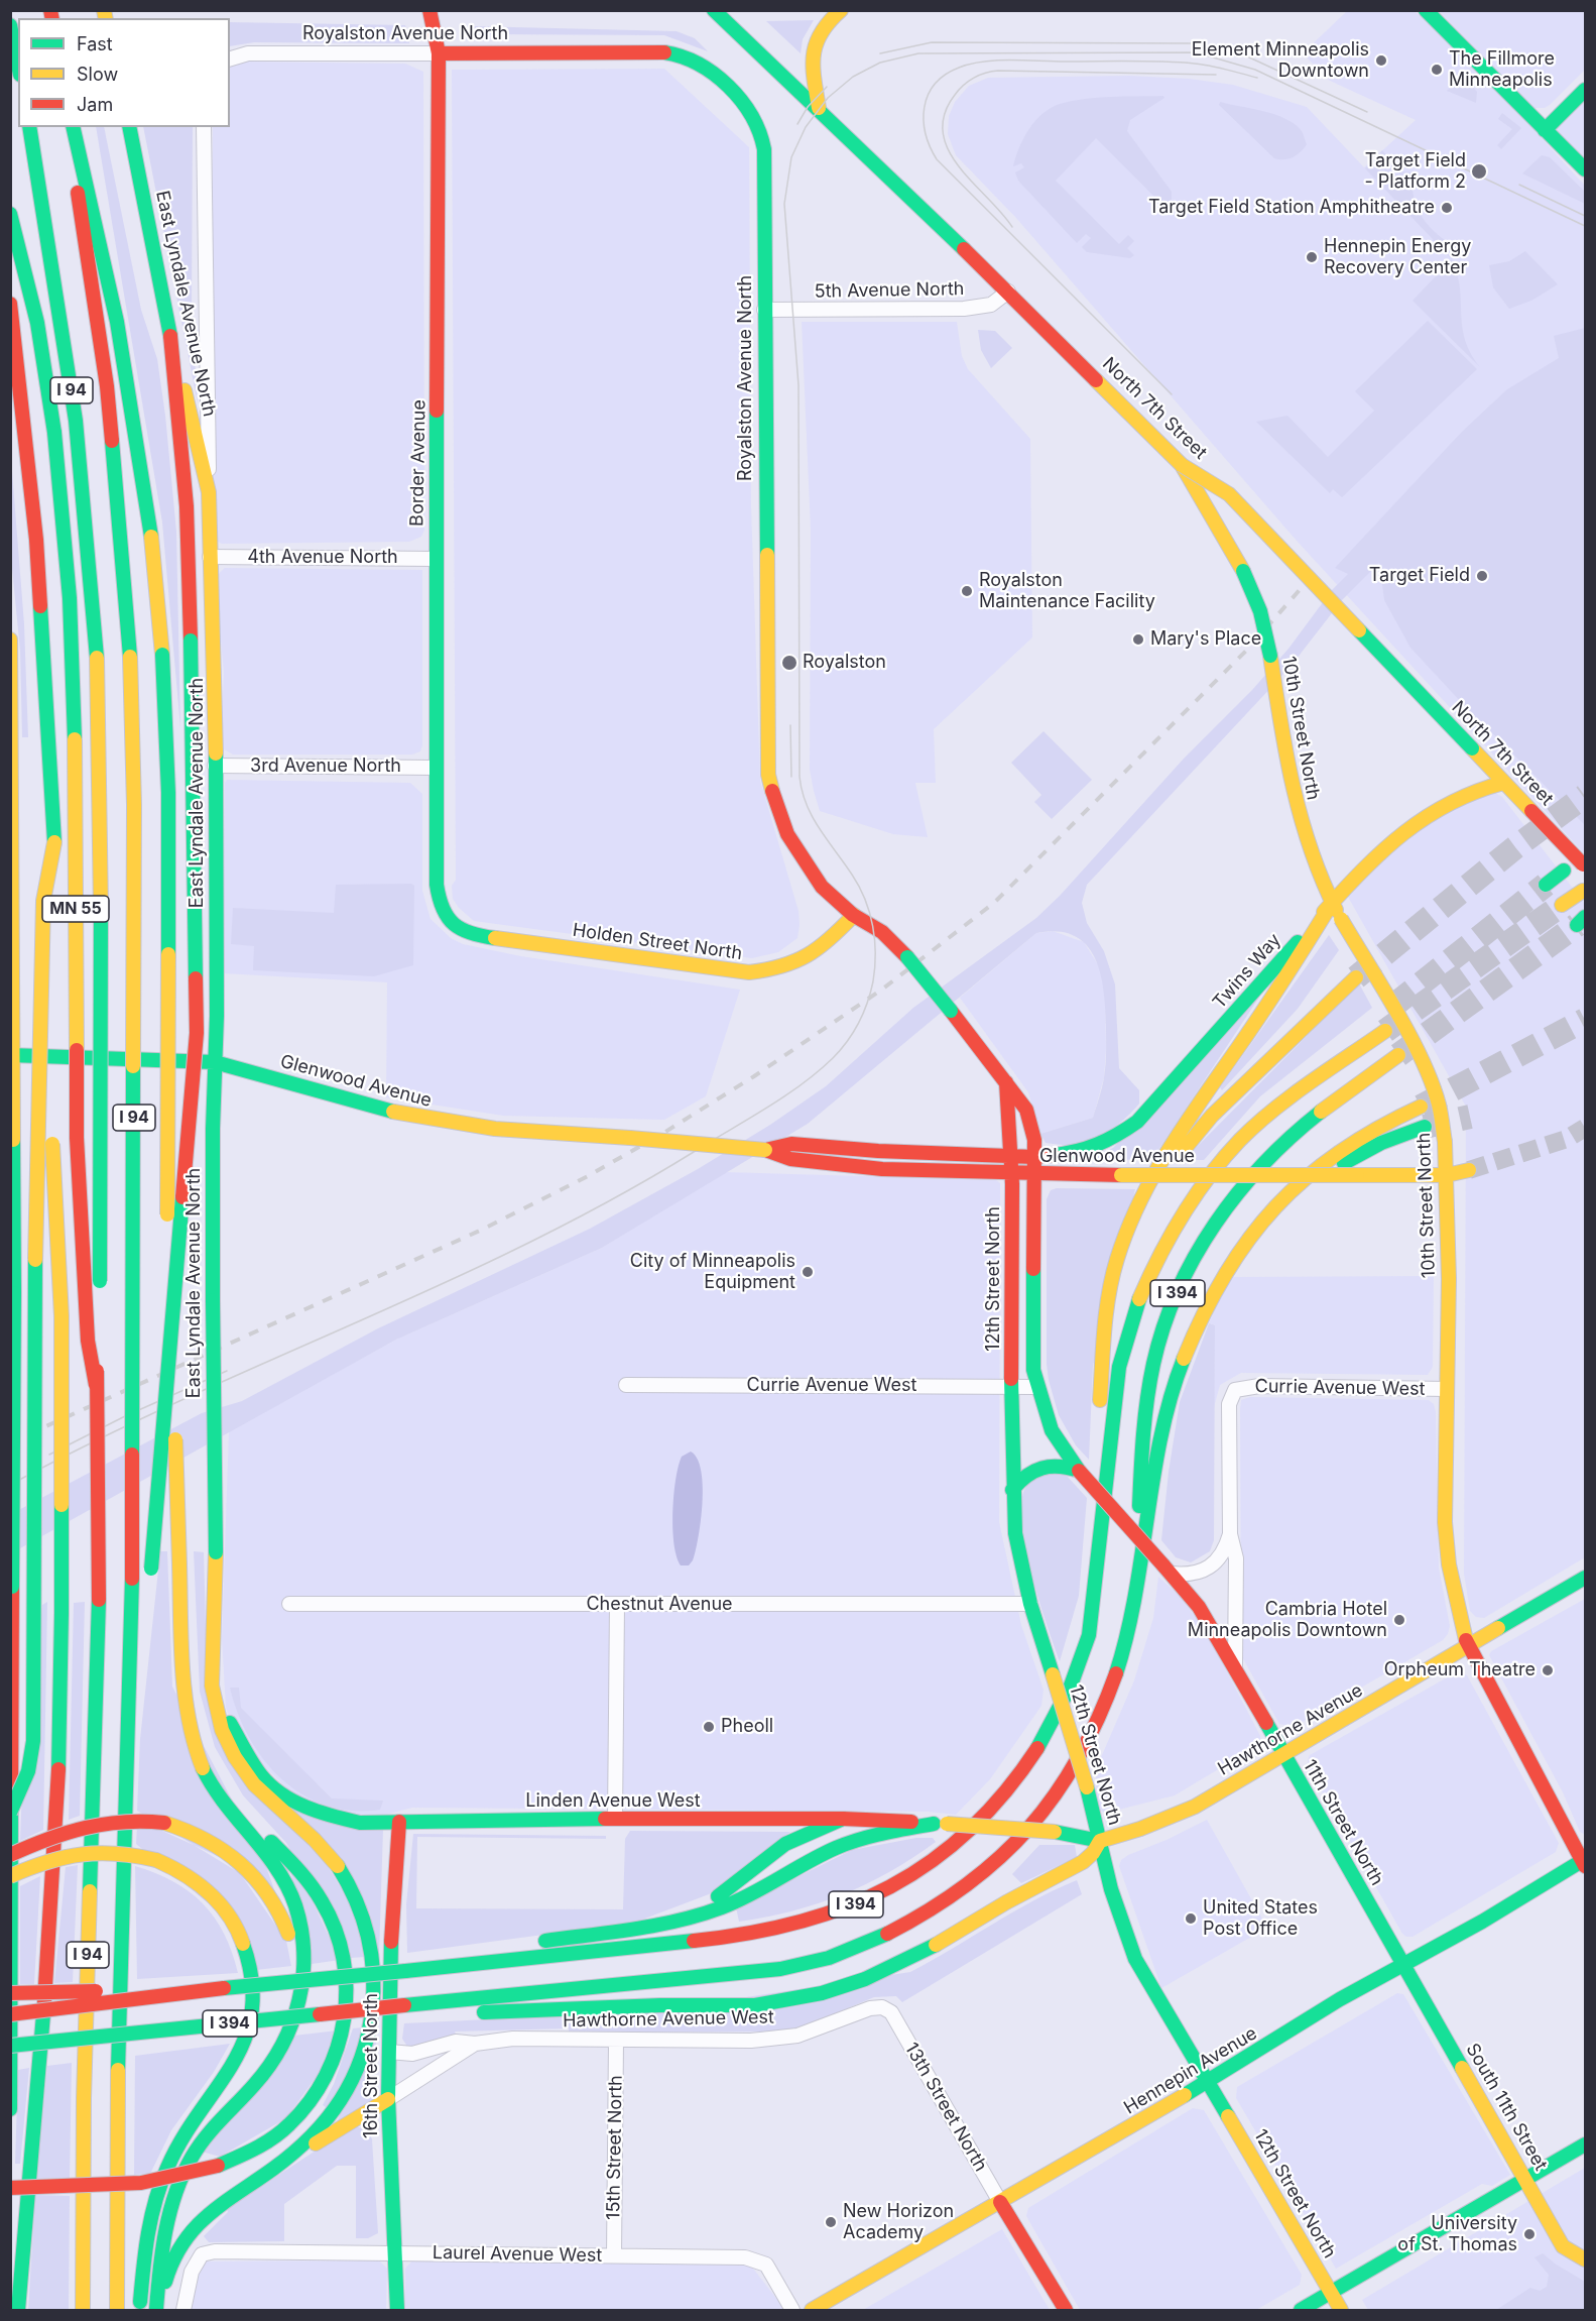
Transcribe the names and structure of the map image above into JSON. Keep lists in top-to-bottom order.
{
  "streets": {
    "main road": [
      "Royalston Avenue North",
      "East Lyndale Avenue North",
      "I 94",
      "North 7th Street",
      "Border Avenue",
      "10th Street North",
      "MN 55",
      "Holden Street North",
      "Twins Way",
      "Glenwood Avenue",
      "12th Street North",
      "I 394",
      "Hawthorne Avenue",
      "Linden Avenue West",
      "11th Street North",
      "Hawthorne Avenue West",
      "16th Street North",
      "Hennepin Avenue",
      "South 11th Street"
    ],
    "street": [
      "5th Avenue North",
      "4th Avenue North",
      "3rd Avenue North",
      "Currie Avenue West",
      "Chestnut Avenue",
      "13th Street North",
      "15th Street North",
      "Laurel Avenue West"
    ]
  },
  "crossings": [
    ["Royalston Avenue North", "5th Avenue North"],
    ["Royalston Avenue North", "Border Avenue"],
    ["Royalston Avenue North", "Holden Street North"],
    ["Royalston Avenue North", "Twins Way"],
    ["5th Avenue North", "North 7th Street"],
    ["East Lyndale Avenue North", "4th Avenue North"],
    ["East Lyndale Avenue North", "3rd Avenue North"],
    ["East Lyndale Avenue North", "Glenwood Avenue"],
    ["East Lyndale Avenue North", "Linden Avenue West"],
    ["East Lyndale Avenue North", "Hawthorne Avenue West"],
    ["I 94", "MN 55"],
    ["North 7th Street", "10th Street North"],
    ["North 7th Street", "Twins Way"],
    ["Border Avenue", "4th Avenue North"],
    ["Border Avenue", "3rd Avenue North"],
    ["Border Avenue", "Holden Street North"],
    ["10th Street North", "Twins Way"],
    ["10th Street North", "Glenwood Avenue"],
    ["10th Street North", "Currie Avenue West"],
    ["10th Street North", "Hawthorne Avenue"],
    ["10th Street North", "Hennepin Avenue"],
    ["Twins Way", "Glenwood Avenue"],
    ["Glenwood Avenue", "12th Street North"],
    ["12th Street North", "Currie Avenue West"],
    ["12th Street North", "Chestnut Avenue"],
    ["12th Street North", "Hawthorne Avenue"],
    ["12th Street North", "Linden Avenue West"],
    ["12th Street North", "Hennepin Avenue"],
    ["Hawthorne Avenue", "Linden Avenue West"],
    ["Hawthorne Avenue", "11th Street North"],
    ["Linden Avenue West", "16th Street North"],
    ["11th Street North", "Hennepin Avenue"],
    ["11th Street North", "South 11th Street"],
    ["Hawthorne Avenue West", "16th Street North"],
    ["Hawthorne Avenue West", "13th Street North"],
    ["Hawthorne Avenue West", "15th Street North"],
    ["16th Street North", "Laurel Avenue West"],
    ["Hennepin Avenue", "13th Street North"],
    ["Hennepin Avenue", "South 11th Street"],
    ["15th Street North", "Laurel Avenue West"]
  ],
  "places": [
    "Element Minneapolis Downtown",
    "The Fillmore Minneapolis",
    "Target Field - Platform 2",
    "Target Field Station Amphitheatre",
    "Hennepin Energy Recovery Center",
    "Target Field",
    "Royalston Maintenance Facility",
    "Mary's Place",
    "Royalston",
    "City of Minneapolis Equipment",
    "Cambria Hotel Minneapolis Downtown",
    "Orpheum Theatre",
    "Pheoll",
    "United States Post Office",
    "New Horizon Academy",
    "University of St. Thomas"
  ],
  "legend": ["Fast", "Slow", "Jam"]
}
